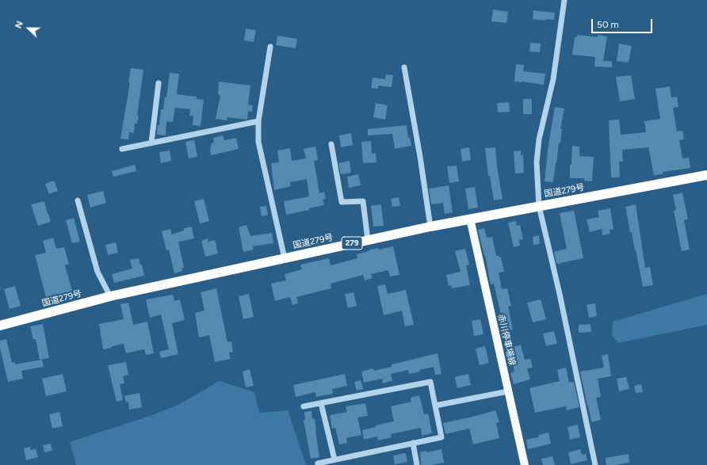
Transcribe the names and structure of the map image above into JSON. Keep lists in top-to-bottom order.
{
  "streets": {
    "highway": ["国道279号", "279"],
    "main road": ["赤川停車場線"]
  },
  "crossings": [
    ["国道279号", "赤川停車場線"]
  ],
  "scale_bar": "50 m",
  "north": "left"
}
